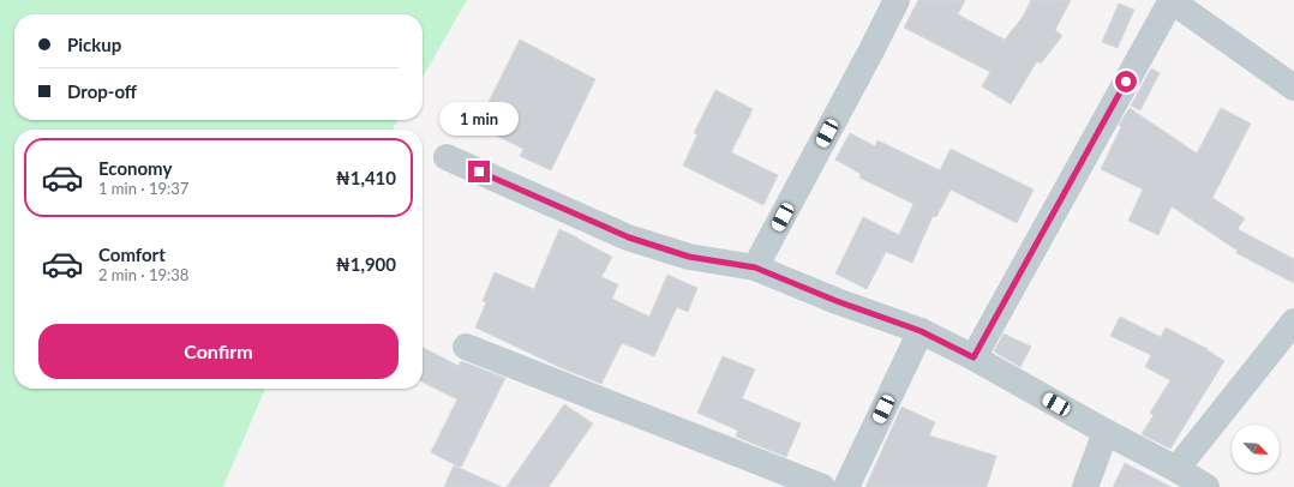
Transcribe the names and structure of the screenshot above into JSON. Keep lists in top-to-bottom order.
{
  "north": "bottom right",
  "page": {
    "banner": ["Pickup", "Drop-off"],
    "bubble": "1 min",
    "list": [
      {
        "name": "Economy",
        "note": "1 min · 19:37",
        "value": "₦1,410"
      },
      {
        "name": "Comfort",
        "note": "2 min · 19:38",
        "value": "₦1,900"
      }
    ],
    "buttons": "Confirm"
  }
}
